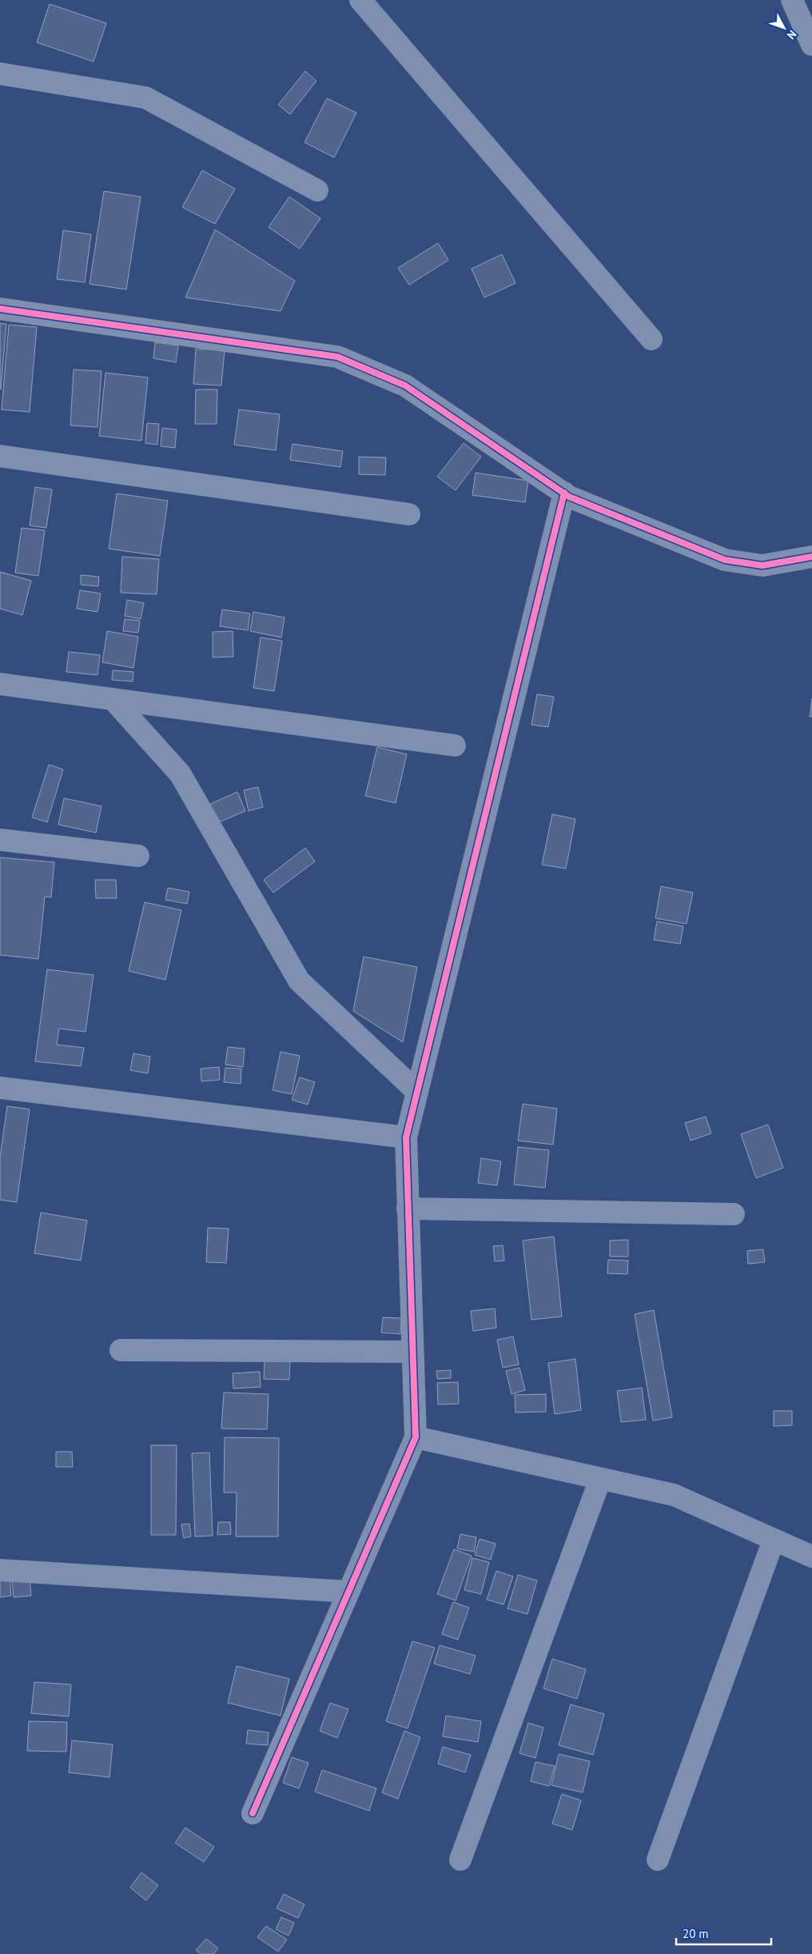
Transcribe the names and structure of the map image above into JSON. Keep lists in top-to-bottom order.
{
  "scale_bar": "20 m",
  "north": "bottom right"
}
